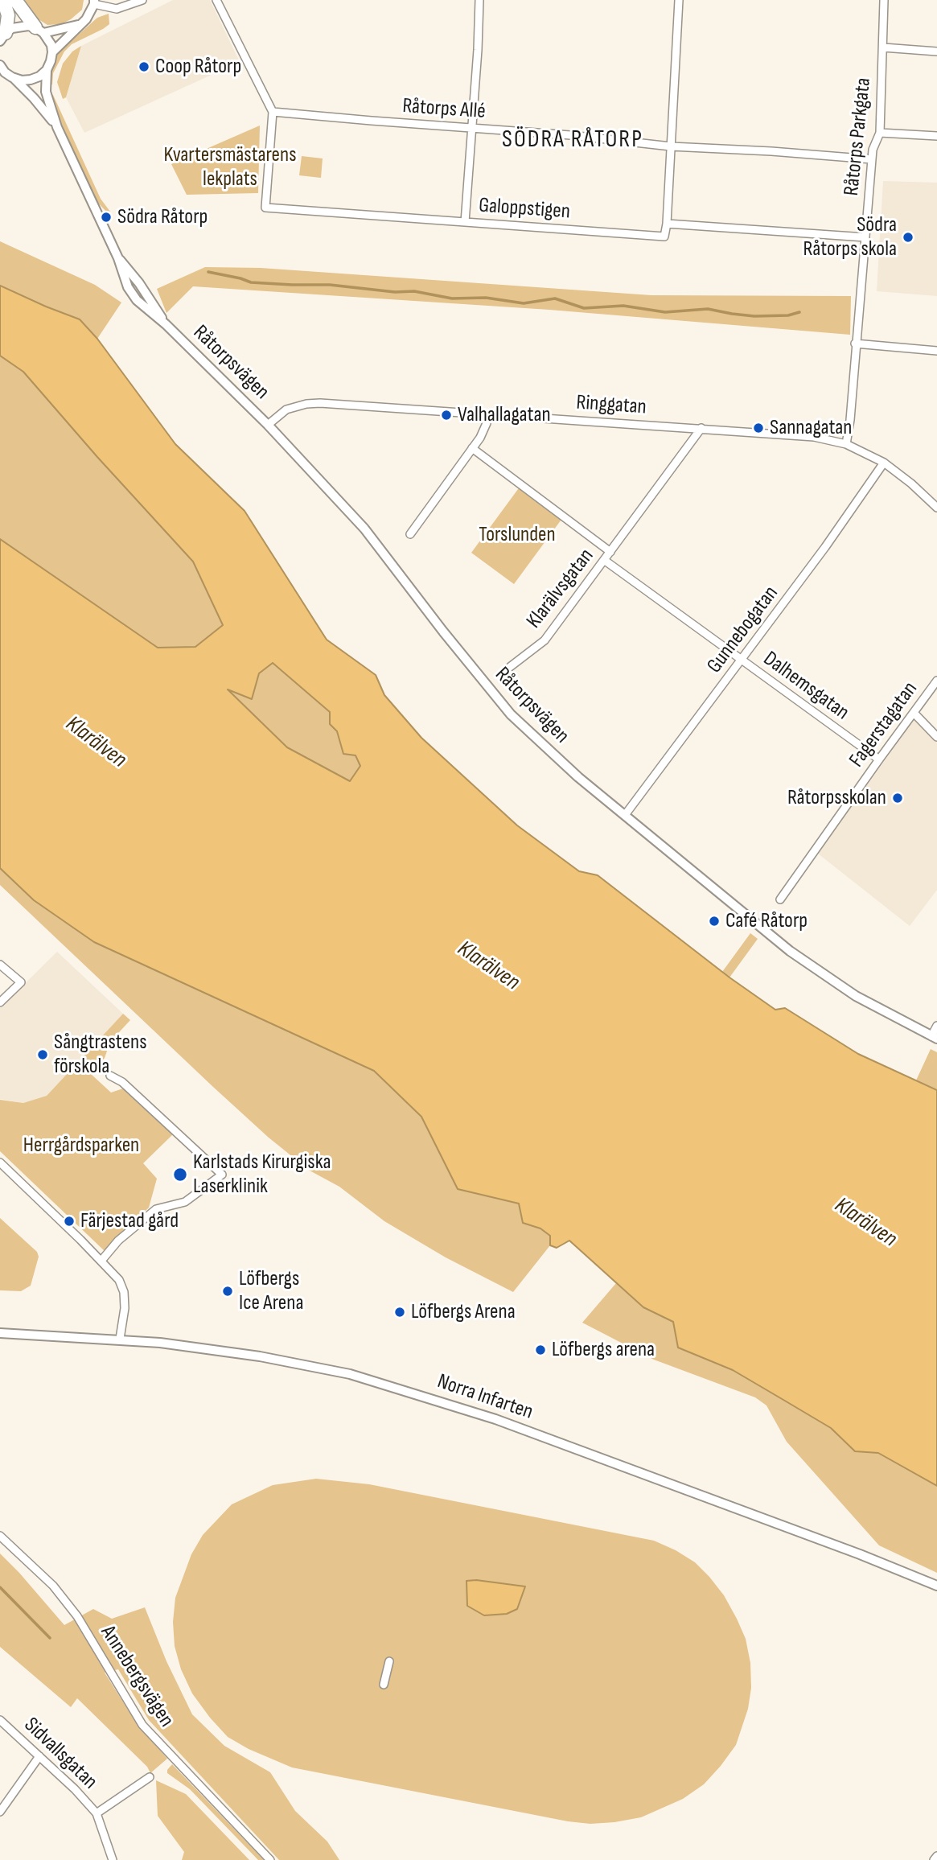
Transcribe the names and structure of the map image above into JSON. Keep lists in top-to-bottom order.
{
  "streets": {
    "street": [
      "Råtorps Allé",
      "Råtorps Parkgata",
      "Galoppstigen",
      "Råtorpsvägen",
      "Ringgatan",
      "Klarälvsgatan",
      "Gunnebogatan",
      "Dalhemsgatan",
      "Fagerstagatan",
      "Norra Infarten",
      "Annebergsvägen",
      "Sidvallsgatan"
    ]
  },
  "crossings": [
    ["Råtorps Allé", "Råtorps Parkgata"],
    ["Råtorps Allé", "Galoppstigen"],
    ["Råtorpsvägen", "Ringgatan"],
    ["Råtorpsvägen", "Gunnebogatan"],
    ["Ringgatan", "Klarälvsgatan"],
    ["Ringgatan", "Gunnebogatan"],
    ["Klarälvsgatan", "Dalhemsgatan"],
    ["Gunnebogatan", "Dalhemsgatan"],
    ["Dalhemsgatan", "Fagerstagatan"]
  ],
  "districts": ["SÖDRA RÅTORP"],
  "water": ["Klarälven"],
  "parks": ["Kvartersmästarens lekplats", "Torslunden", "Herrgårdsparken"],
  "places": [
    "Coop Råtorp",
    "Södra Råtorp",
    "Södra Råtorps skola",
    "Valhallagatan",
    "Sannagatan",
    "Råtorpsskolan",
    "Café Råtorp",
    "Sångtrastens förskola",
    "Karlstads Kirurgiska Laserklinik",
    "Färjestad gård",
    "Löfbergs Ice Arena",
    "Löfbergs Arena",
    "Löfbergs arena"
  ]
}
